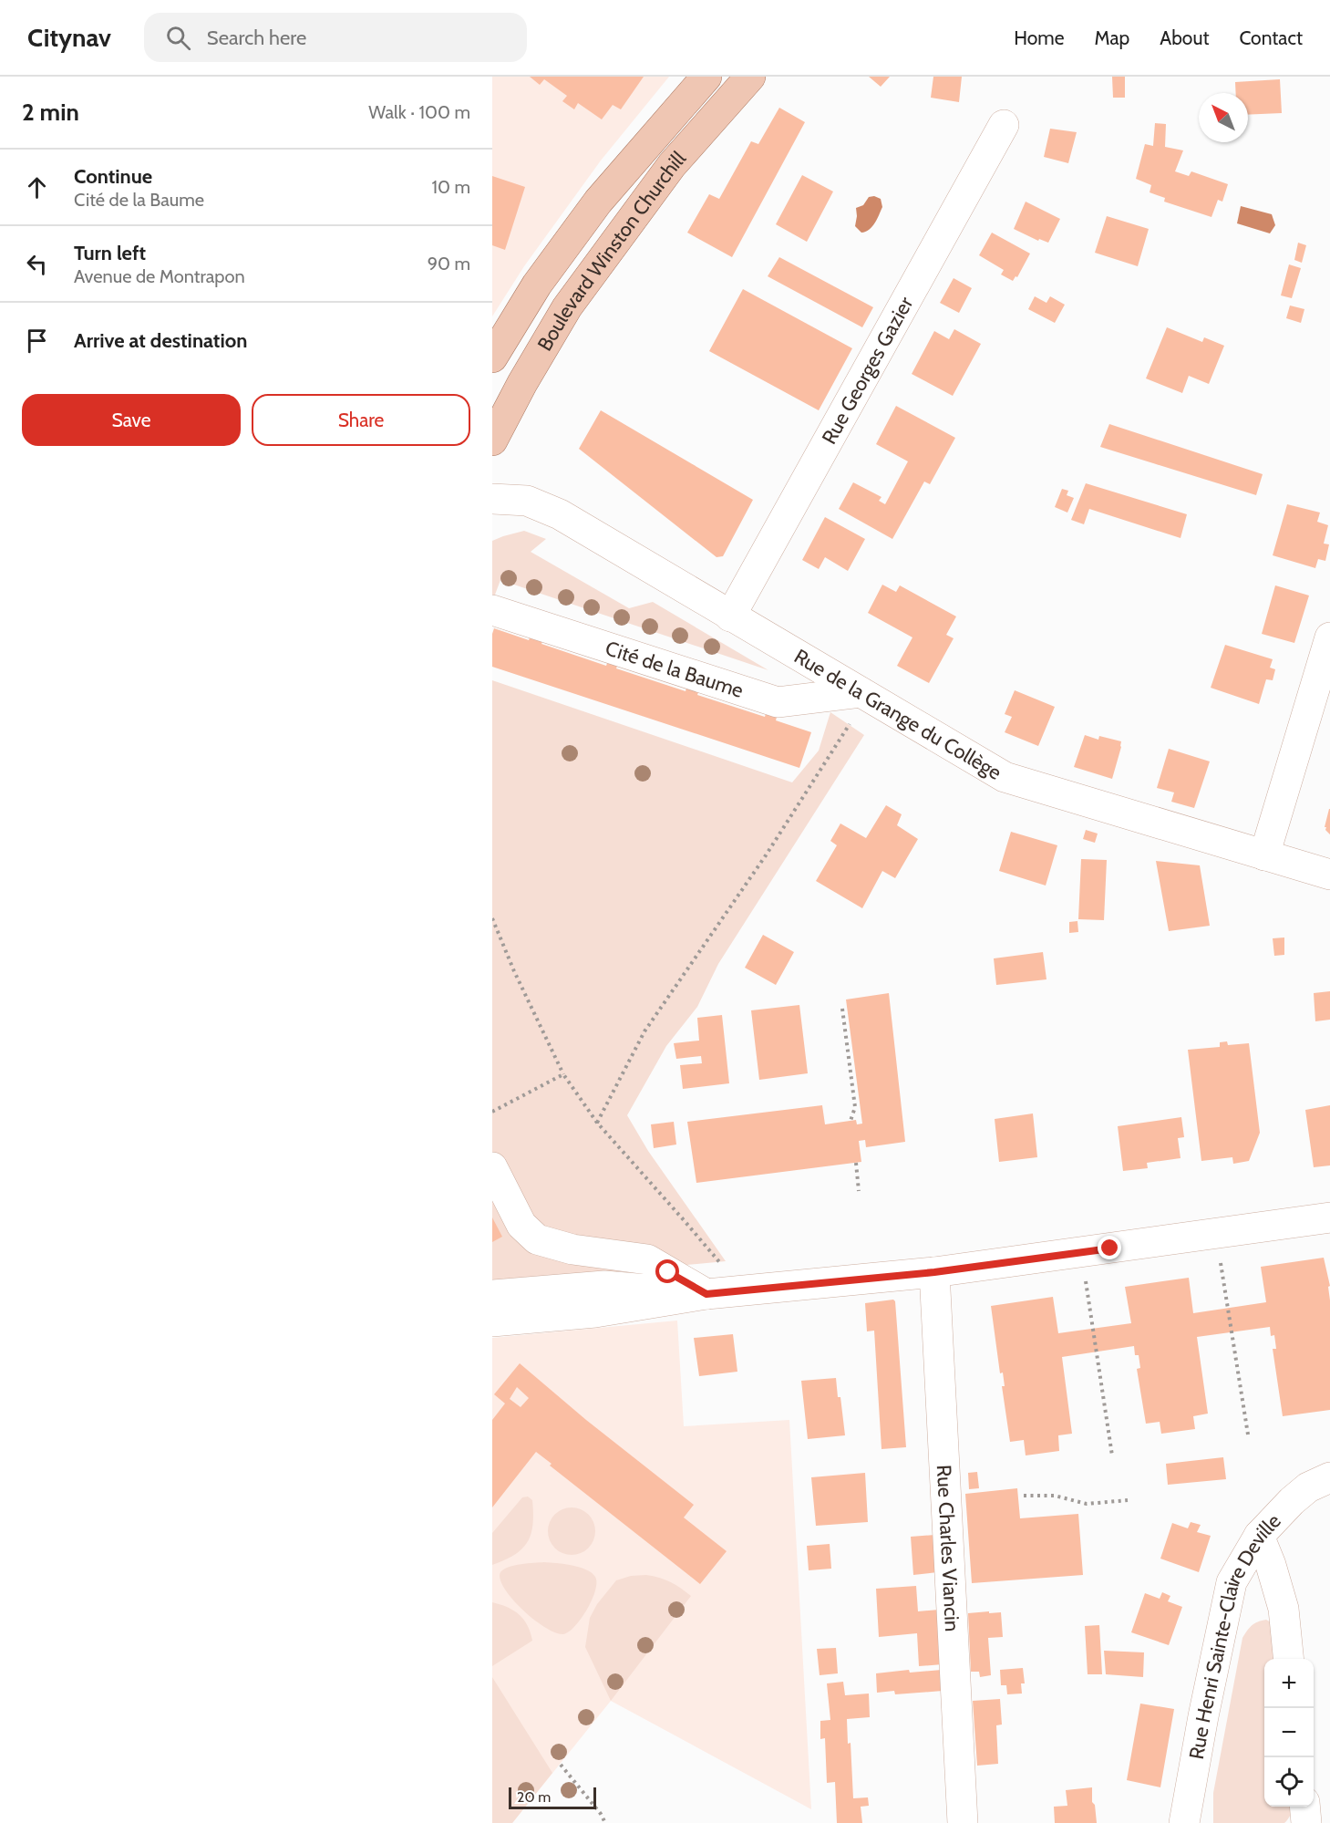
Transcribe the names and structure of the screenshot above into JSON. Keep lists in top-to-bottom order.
{
  "streets": {
    "main road": ["Boulevard Winston Churchill"],
    "street": [
      "Rue Georges Gazier",
      "Cité de la Baume",
      "Rue de la Grange du Collège",
      "Rue Charles Viancin",
      "Rue Henri Sainte-Claire Deville"
    ]
  },
  "crossings": [
    ["Rue Georges Gazier", "Rue de la Grange du Collège"],
    ["Cité de la Baume", "Rue de la Grange du Collège"]
  ],
  "scale_bar": "20 m",
  "north": "top left",
  "page": {
    "header": "Citynav",
    "search": "Search here",
    "nav": [
      "Home",
      "Map",
      "About",
      "Contact"
    ],
    "heading": ["2 min", "Walk · 100 m"],
    "list": [
      ["Continue", "Cité de la Baume", "10 m"],
      ["Turn left", "Avenue de Montrapon", "90 m"],
      "Arrive at destination"
    ],
    "buttons": ["Save", "Share"],
    "map_buttons": ["+", "−"],
    "scale": "20 m"
  }
}
